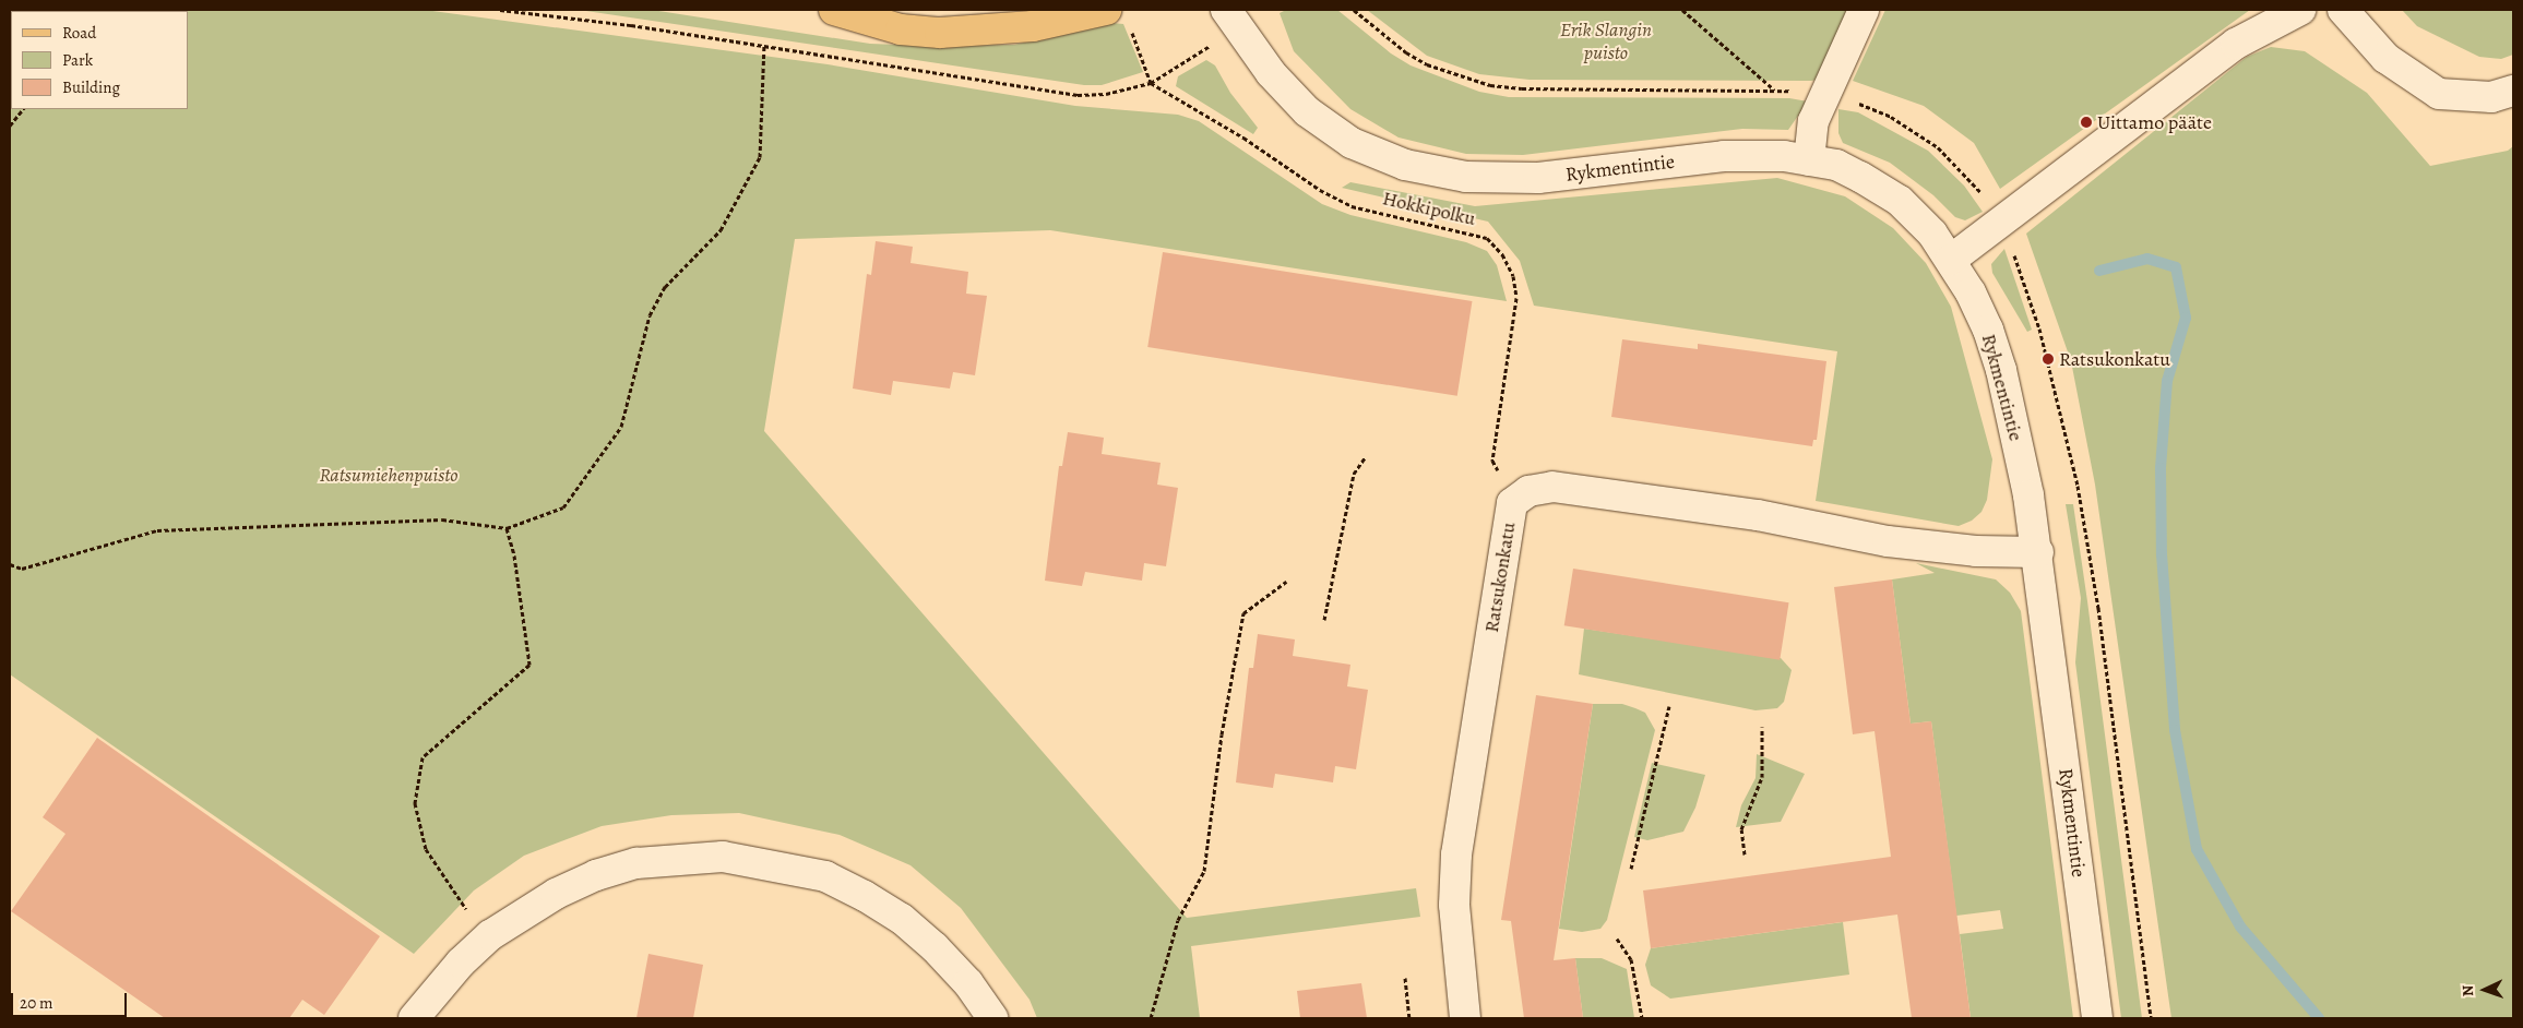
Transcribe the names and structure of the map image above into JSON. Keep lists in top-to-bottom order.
{
  "streets": {
    "street": ["Rykmentintie", "Ratsukonkatu"],
    "path": ["Hokkipolku"]
  },
  "crossings": [
    ["Rykmentintie", "Ratsukonkatu"],
    ["Hokkipolku", "Ratsukonkatu"]
  ],
  "parks": ["Erik Slangin puisto", "Ratsumiehenpuisto"],
  "places": ["Uittamo pääte", "Ratsukonkatu"],
  "legend": ["Road", "Park", "Building"],
  "scale_bar": "20 m",
  "north": "left"
}
